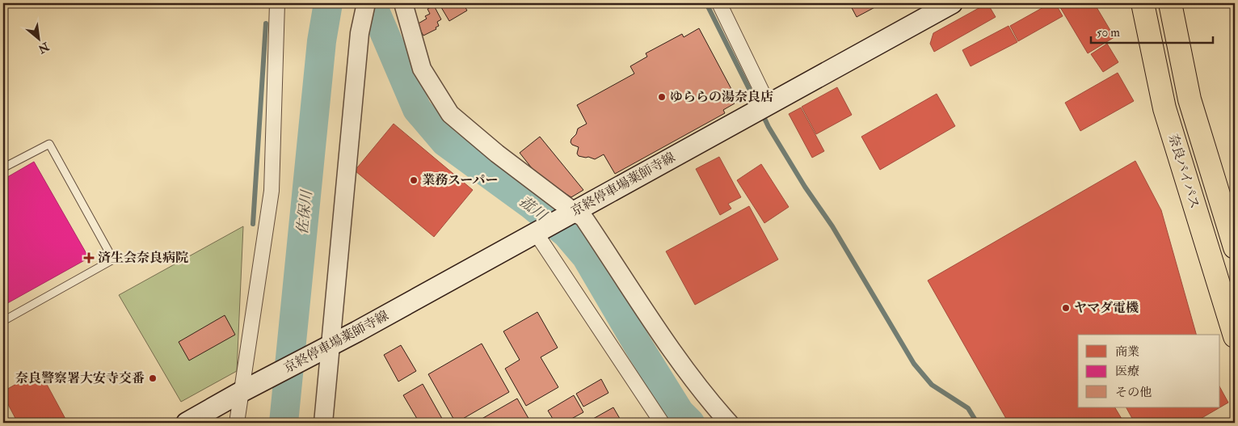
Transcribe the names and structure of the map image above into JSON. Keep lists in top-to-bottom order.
{
  "streets": {
    "highway": ["奈良バイパス"],
    "main road": ["京終停車場薬師寺線"]
  },
  "water": ["菰川", "佐保川"],
  "places": {
    "other": [
      "ゆららの湯奈良店",
      "業務スーパー",
      "ヤマダ電機",
      "奈良警察署大安寺交番"
    ],
    "health": ["済生会奈良病院"]
  },
  "legend": ["商業", "医療", "その他"],
  "scale_bar": "50 m",
  "north": "bottom right"
}
